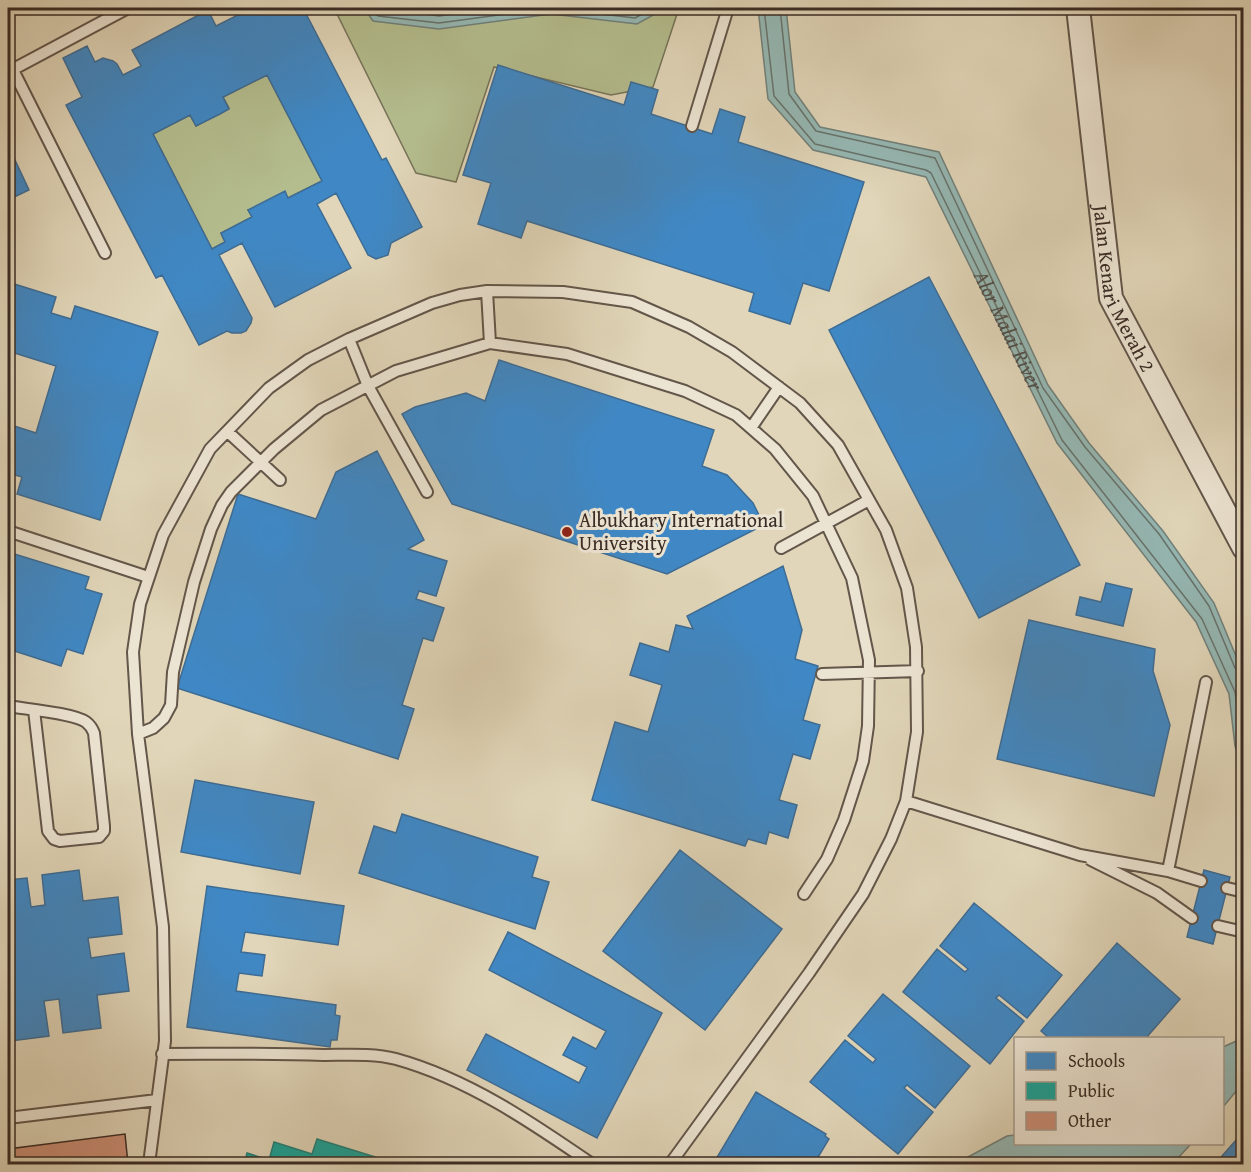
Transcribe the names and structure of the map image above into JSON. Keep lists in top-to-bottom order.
{
  "streets": {
    "street": ["Jalan Kenari Merah 2"]
  },
  "water": ["Alor Malai River"],
  "places": ["Albukhary International University"],
  "legend": ["Schools", "Public", "Other"]
}
